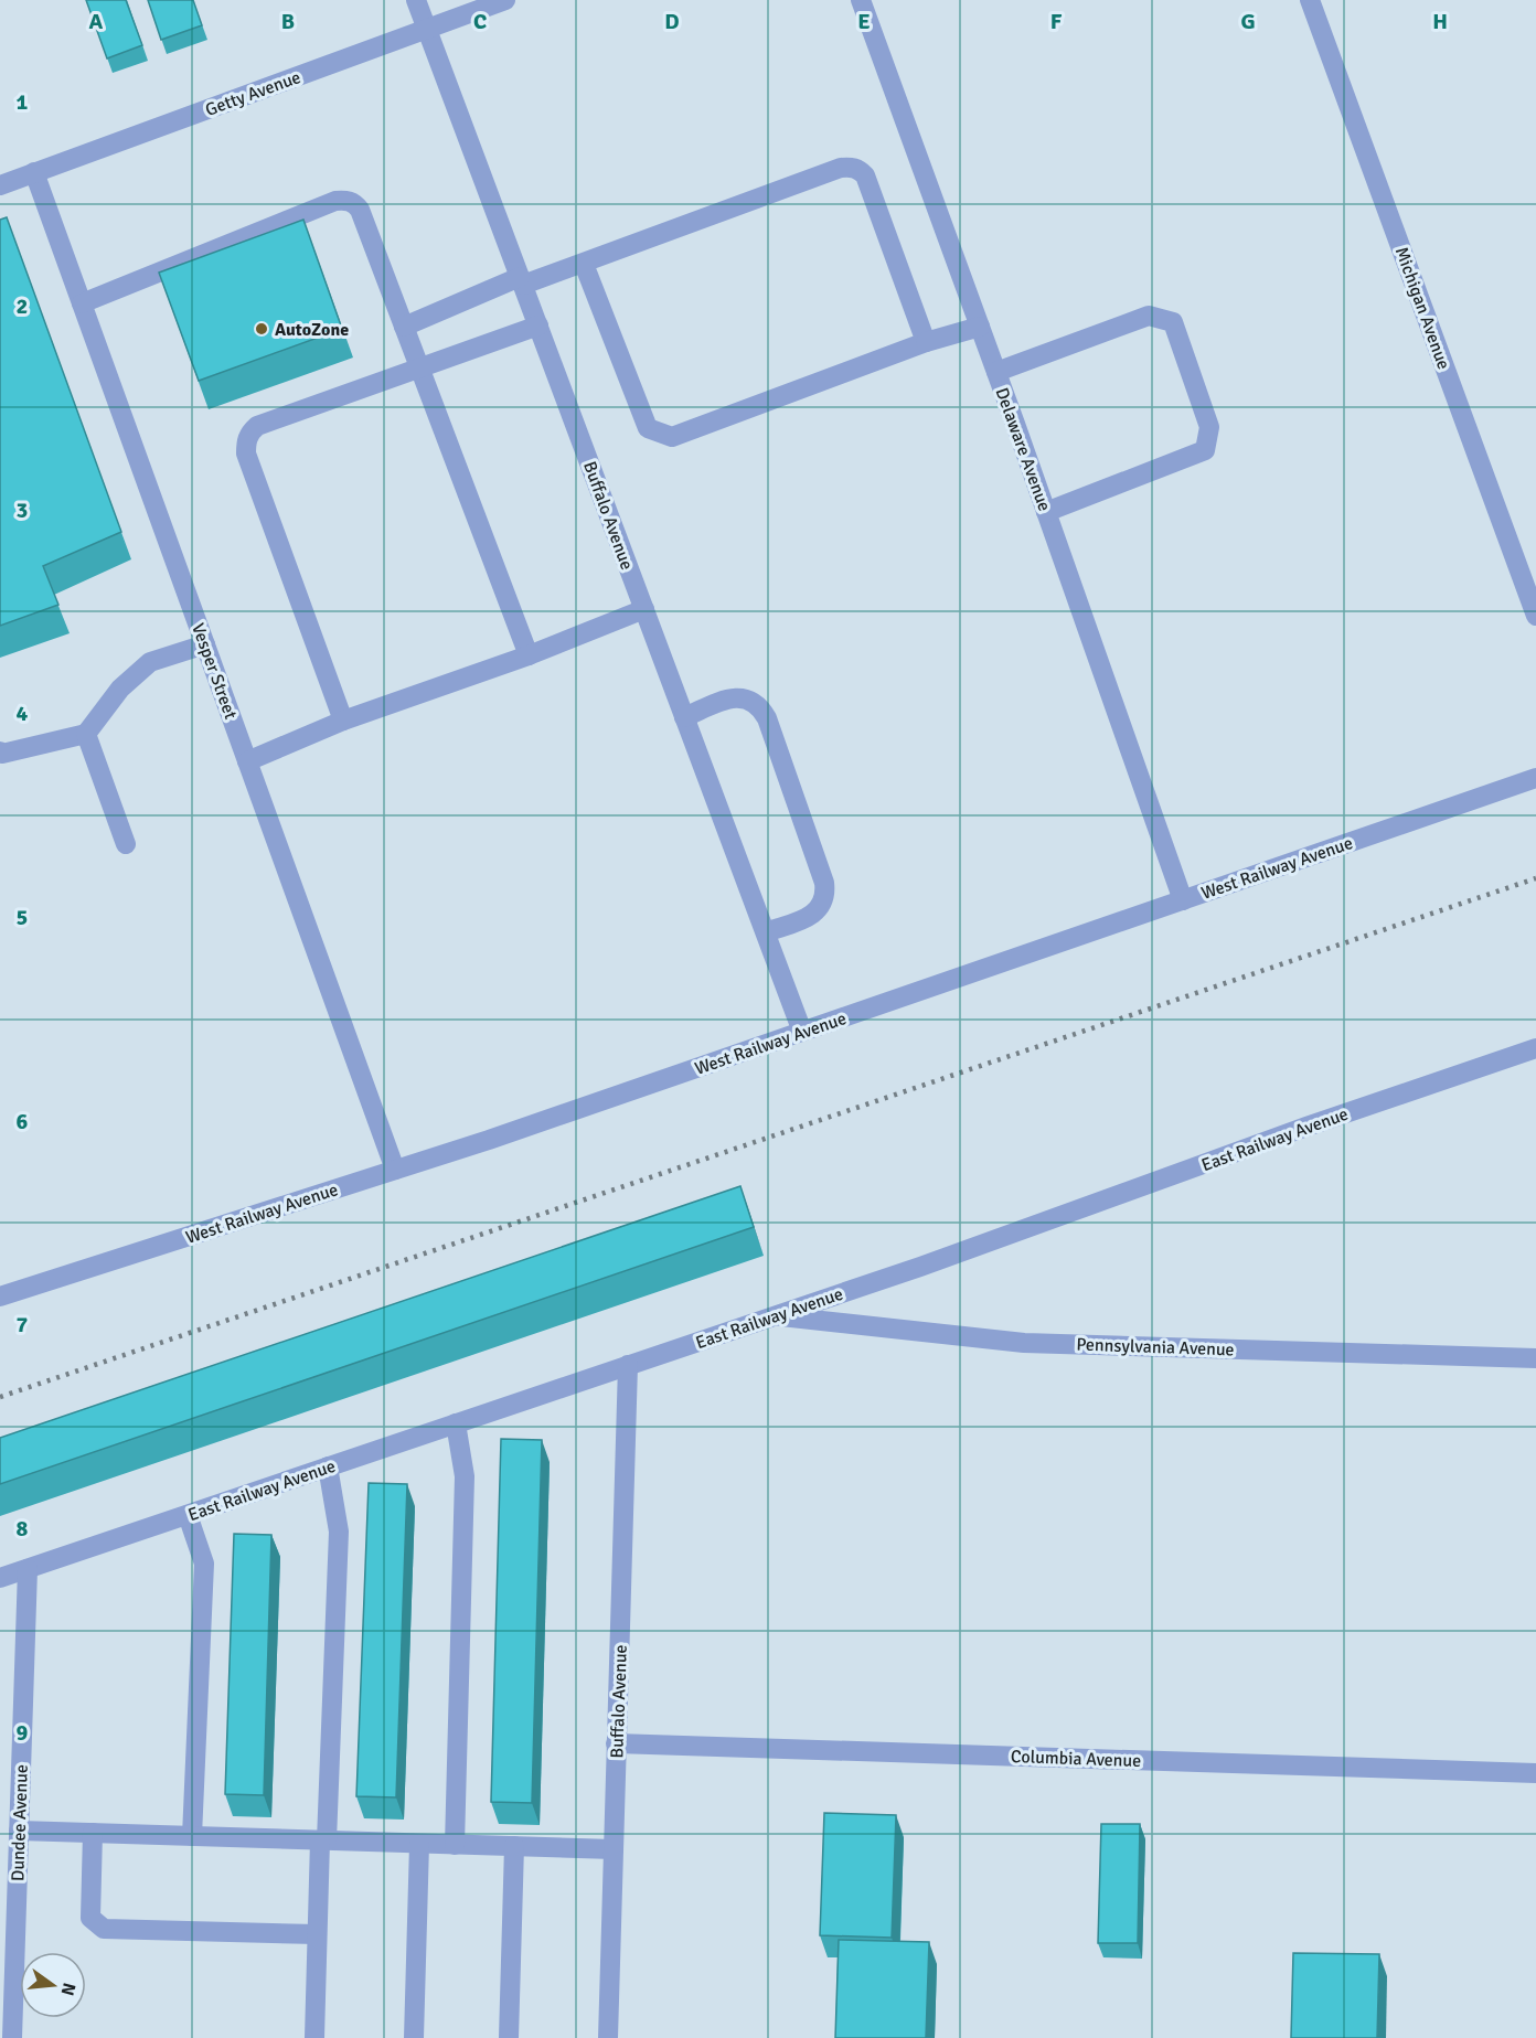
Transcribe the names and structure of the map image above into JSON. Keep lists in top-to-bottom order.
{
  "streets": {
    "street": [
      "Getty Avenue",
      "Michigan Avenue",
      "Delaware Avenue",
      "Buffalo Avenue",
      "Vesper Street",
      "West Railway Avenue",
      "East Railway Avenue",
      "Pennsylvania Avenue",
      "Columbia Avenue",
      "Dundee Avenue"
    ]
  },
  "crossings": [
    ["Getty Avenue", "Buffalo Avenue"],
    ["Getty Avenue", "Vesper Street"],
    ["Delaware Avenue", "West Railway Avenue"],
    ["Buffalo Avenue", "West Railway Avenue"],
    ["Buffalo Avenue", "East Railway Avenue"],
    ["Buffalo Avenue", "Columbia Avenue"],
    ["Vesper Street", "West Railway Avenue"],
    ["East Railway Avenue", "Pennsylvania Avenue"],
    ["East Railway Avenue", "Dundee Avenue"]
  ],
  "places": ["AutoZone"],
  "north": "right",
  "grid": {
    "columns": [
      "A",
      "B",
      "C",
      "D",
      "E",
      "F",
      "G",
      "H"
    ],
    "rows": [
      "1",
      "2",
      "3",
      "4",
      "5",
      "6",
      "7",
      "8",
      "9"
    ]
  }
}
